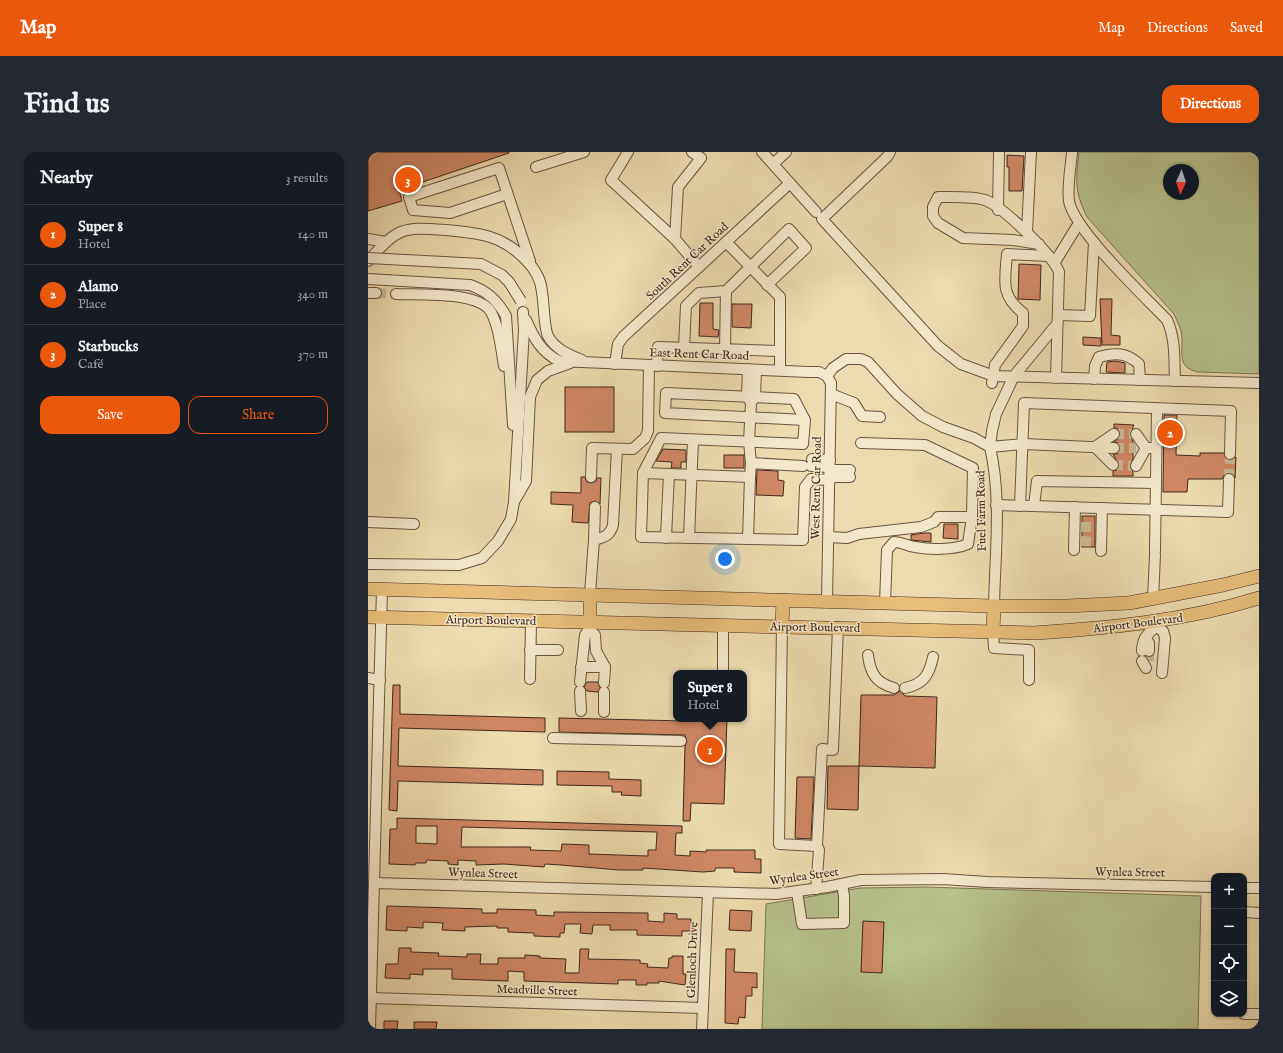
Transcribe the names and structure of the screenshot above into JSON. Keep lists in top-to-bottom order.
{
  "streets": {
    "main road": ["Airport Boulevard"],
    "street": [
      "South Rent Car Road",
      "East Rent Car Road",
      "West Rent Car Road",
      "Fuel Farm Road",
      "Wynlea Street",
      "Glenloch Drive",
      "Meadville Street"
    ]
  },
  "crossings": [
    ["South Rent Car Road", "East Rent Car Road"],
    ["East Rent Car Road", "West Rent Car Road"],
    ["West Rent Car Road", "Airport Boulevard"],
    ["Fuel Farm Road", "Airport Boulevard"],
    ["Wynlea Street", "Glenloch Drive"],
    ["Glenloch Drive", "Meadville Street"]
  ],
  "north": "bottom",
  "page": {
    "header": "Map",
    "nav": ["Map", "Directions", "Saved"],
    "buttons": [
      "Directions",
      ["Save", "Share"]
    ],
    "title": "Find us",
    "heading": ["Nearby", "3 results"],
    "pins": ["3", "2", "1"],
    "list": [
      {
        "mark": "1",
        "name": "Super 8",
        "note": "Hotel",
        "value": "140 m"
      },
      {
        "mark": "2",
        "name": "Alamo",
        "note": "Place",
        "value": "340 m"
      },
      {
        "mark": "3",
        "name": "Starbucks",
        "note": "Café",
        "value": "370 m"
      }
    ],
    "popup": ["Super 8", "Hotel"],
    "map_buttons": ["+", "−"]
  }
}
